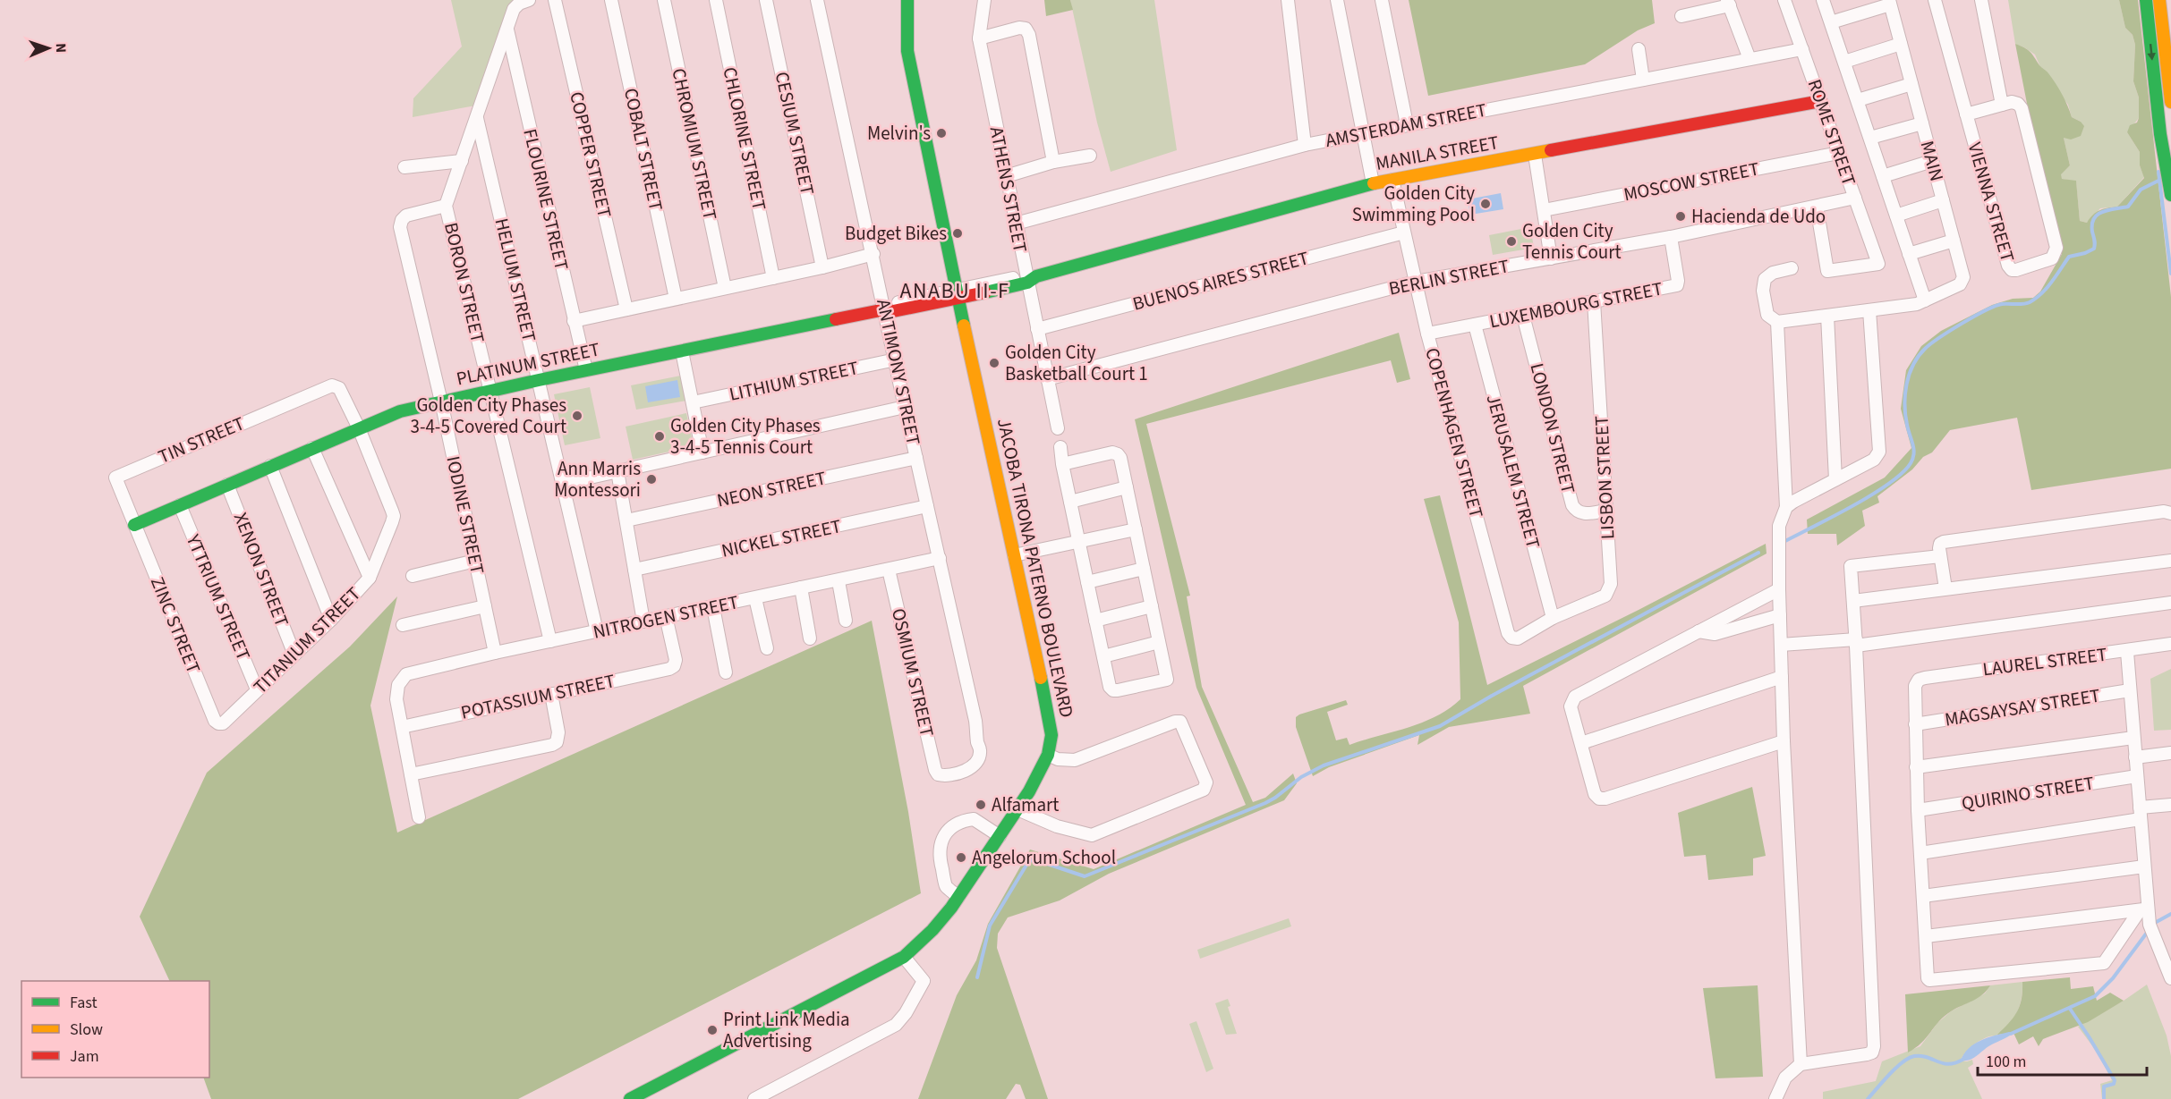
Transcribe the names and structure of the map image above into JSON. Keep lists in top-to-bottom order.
{
  "streets": {
    "street": [
      "AMSTERDAM STREET",
      "ROME STREET",
      "CESIUM STREET",
      "CHLORINE STREET",
      "CHROMIUM STREET",
      "COBALT STREET",
      "MANILA STREET",
      "COPPER STREET",
      "MAIN",
      "MOSCOW STREET",
      "ATHENS STREET",
      "FLOURINE STREET",
      "VIENNA STREET",
      "BERLIN STREET",
      "HELIUM STREET",
      "BUENOS AIRES STREET",
      "BORON STREET",
      "LUXEMBOURG STREET",
      "PLATINUM STREET",
      "ANTIMONY STREET",
      "LITHIUM STREET",
      "LONDON STREET",
      "COPENHAGEN STREET",
      "TIN STREET",
      "JERUSALEM STREET",
      "LISBON STREET",
      "NEON STREET",
      "IODINE STREET",
      "NICKEL STREET",
      "JACOBA TIRONA PATERNO BOULEVARD",
      "XENON STREET",
      "YTTRIUM STREET",
      "NITROGEN STREET",
      "ZINC STREET",
      "TITANIUM STREET",
      "LAUREL STREET",
      "OSMIUM STREET",
      "POTASSIUM STREET",
      "MAGSAYSAY STREET",
      "QUIRINO STREET"
    ]
  },
  "crossings": [
    ["AMSTERDAM STREET", "ROME STREET"],
    ["AMSTERDAM STREET", "ATHENS STREET"],
    ["ROME STREET", "MANILA STREET"],
    ["ROME STREET", "MOSCOW STREET"],
    ["ROME STREET", "BERLIN STREET"],
    ["MANILA STREET", "ATHENS STREET"],
    ["MANILA STREET", "PLATINUM STREET"],
    ["MANILA STREET", "COPENHAGEN STREET"],
    ["MANILA STREET", "JACOBA TIRONA PATERNO BOULEVARD"],
    ["ATHENS STREET", "BERLIN STREET"],
    ["ATHENS STREET", "BUENOS AIRES STREET"],
    ["FLOURINE STREET", "BORON STREET"],
    ["FLOURINE STREET", "PLATINUM STREET"],
    ["BERLIN STREET", "LUXEMBOURG STREET"],
    ["BERLIN STREET", "COPENHAGEN STREET"],
    ["HELIUM STREET", "BORON STREET"],
    ["HELIUM STREET", "PLATINUM STREET"],
    ["HELIUM STREET", "NITROGEN STREET"],
    ["BUENOS AIRES STREET", "COPENHAGEN STREET"],
    ["BORON STREET", "PLATINUM STREET"],
    ["BORON STREET", "IODINE STREET"],
    ["BORON STREET", "NITROGEN STREET"],
    ["LUXEMBOURG STREET", "LONDON STREET"],
    ["LUXEMBOURG STREET", "COPENHAGEN STREET"],
    ["LUXEMBOURG STREET", "JERUSALEM STREET"],
    ["LUXEMBOURG STREET", "LISBON STREET"],
    ["PLATINUM STREET", "ANTIMONY STREET"],
    ["PLATINUM STREET", "TIN STREET"],
    ["PLATINUM STREET", "IODINE STREET"],
    ["PLATINUM STREET", "JACOBA TIRONA PATERNO BOULEVARD"],
    ["PLATINUM STREET", "XENON STREET"],
    ["PLATINUM STREET", "YTTRIUM STREET"],
    ["PLATINUM STREET", "ZINC STREET"],
    ["PLATINUM STREET", "TITANIUM STREET"],
    ["ANTIMONY STREET", "LITHIUM STREET"],
    ["ANTIMONY STREET", "NEON STREET"],
    ["ANTIMONY STREET", "NICKEL STREET"],
    ["ANTIMONY STREET", "NITROGEN STREET"],
    ["ANTIMONY STREET", "OSMIUM STREET"],
    ["LONDON STREET", "LISBON STREET"],
    ["COPENHAGEN STREET", "JERUSALEM STREET"],
    ["COPENHAGEN STREET", "LISBON STREET"],
    ["TIN STREET", "ZINC STREET"],
    ["TIN STREET", "TITANIUM STREET"],
    ["JERUSALEM STREET", "LISBON STREET"],
    ["IODINE STREET", "NITROGEN STREET"],
    ["XENON STREET", "TITANIUM STREET"],
    ["YTTRIUM STREET", "TITANIUM STREET"],
    ["NITROGEN STREET", "OSMIUM STREET"],
    ["NITROGEN STREET", "POTASSIUM STREET"],
    ["ZINC STREET", "TITANIUM STREET"],
    ["LAUREL STREET", "MAGSAYSAY STREET"]
  ],
  "districts": ["ANABU II-F"],
  "places": [
    "Melvin's",
    "Golden City Swimming Pool",
    "Hacienda de Udo",
    "Budget Bikes",
    "Golden City Tennis Court",
    "Golden City Basketball Court 1",
    "Golden City Phases 3-4-5 Covered Court",
    "Golden City Phases 3-4-5 Tennis Court",
    "Ann Marris Montessori",
    "Alfamart",
    "Angelorum School",
    "Print Link Media Advertising"
  ],
  "legend": ["Fast", "Slow", "Jam"],
  "scale_bar": "100 m",
  "north": "right"
}
